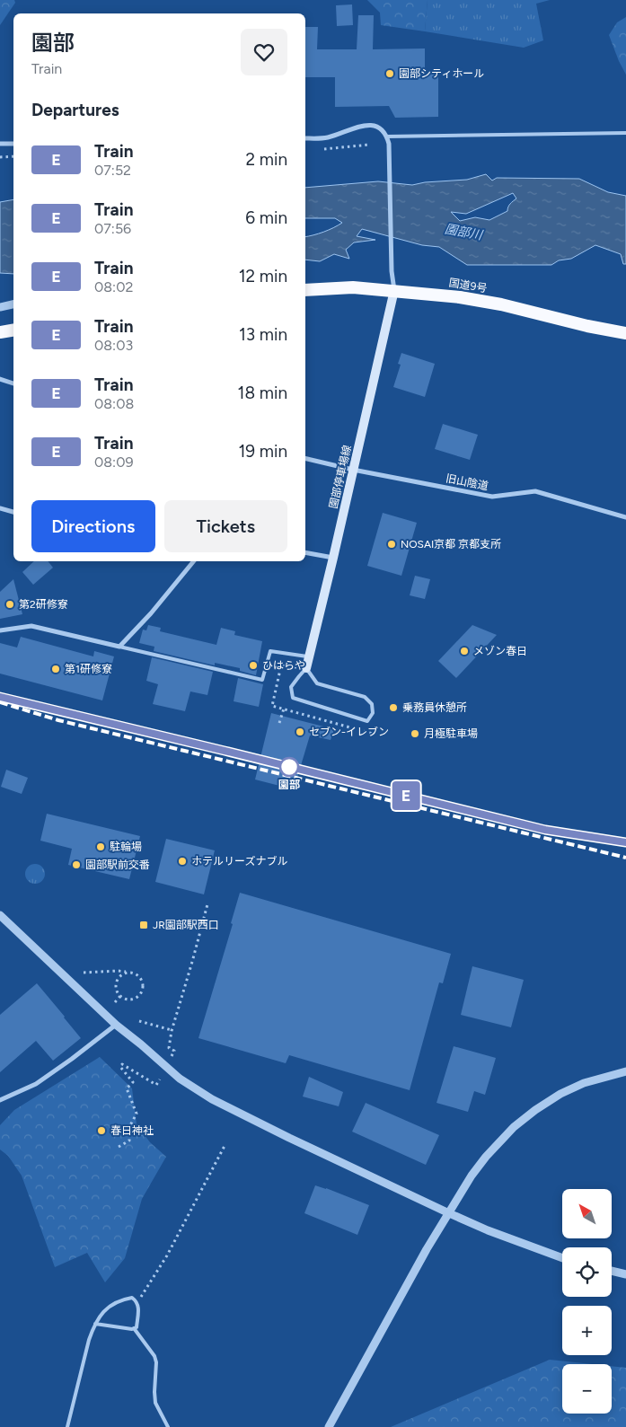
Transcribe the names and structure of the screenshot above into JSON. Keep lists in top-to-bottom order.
{
  "streets": {
    "highway": ["国道9号"],
    "main road": ["園部停車場線"],
    "street": ["旧山陰道"]
  },
  "crossings": [
    ["国道9号", "園部停車場線"],
    ["園部停車場線", "旧山陰道"]
  ],
  "water": ["園部川"],
  "places": {
    "other": [
      "園部シティホール",
      "NOSAI京都 京都支所",
      "第2研修寮",
      "メゾン春日",
      "ひはらや",
      "第1研修寮",
      "乗務員休憩所",
      "セブン-イレブン",
      "月極駐車場",
      "園部",
      "駐輪場",
      "ホテルリーズナブル",
      "園部駅前交番",
      "春日神社"
    ],
    "transit": ["JR園部駅西口"]
  },
  "north": "top left",
  "page": {
    "on_map": "E",
    "heading": [
      ["園部", "Train"],
      "Departures"
    ],
    "list": [
      {
        "mark": "E",
        "name": "Train",
        "note": "07:52",
        "value": "2 min"
      },
      {
        "mark": "E",
        "name": "Train",
        "note": "07:56",
        "value": "6 min"
      },
      {
        "mark": "E",
        "name": "Train",
        "note": "08:02",
        "value": "12 min"
      },
      {
        "mark": "E",
        "name": "Train",
        "note": "08:03",
        "value": "13 min"
      },
      {
        "mark": "E",
        "name": "Train",
        "note": "08:08",
        "value": "18 min"
      },
      {
        "mark": "E",
        "name": "Train",
        "note": "08:09",
        "value": "19 min"
      }
    ],
    "buttons": ["Directions", "Tickets"],
    "map_buttons": ["+", "−"]
  }
}
